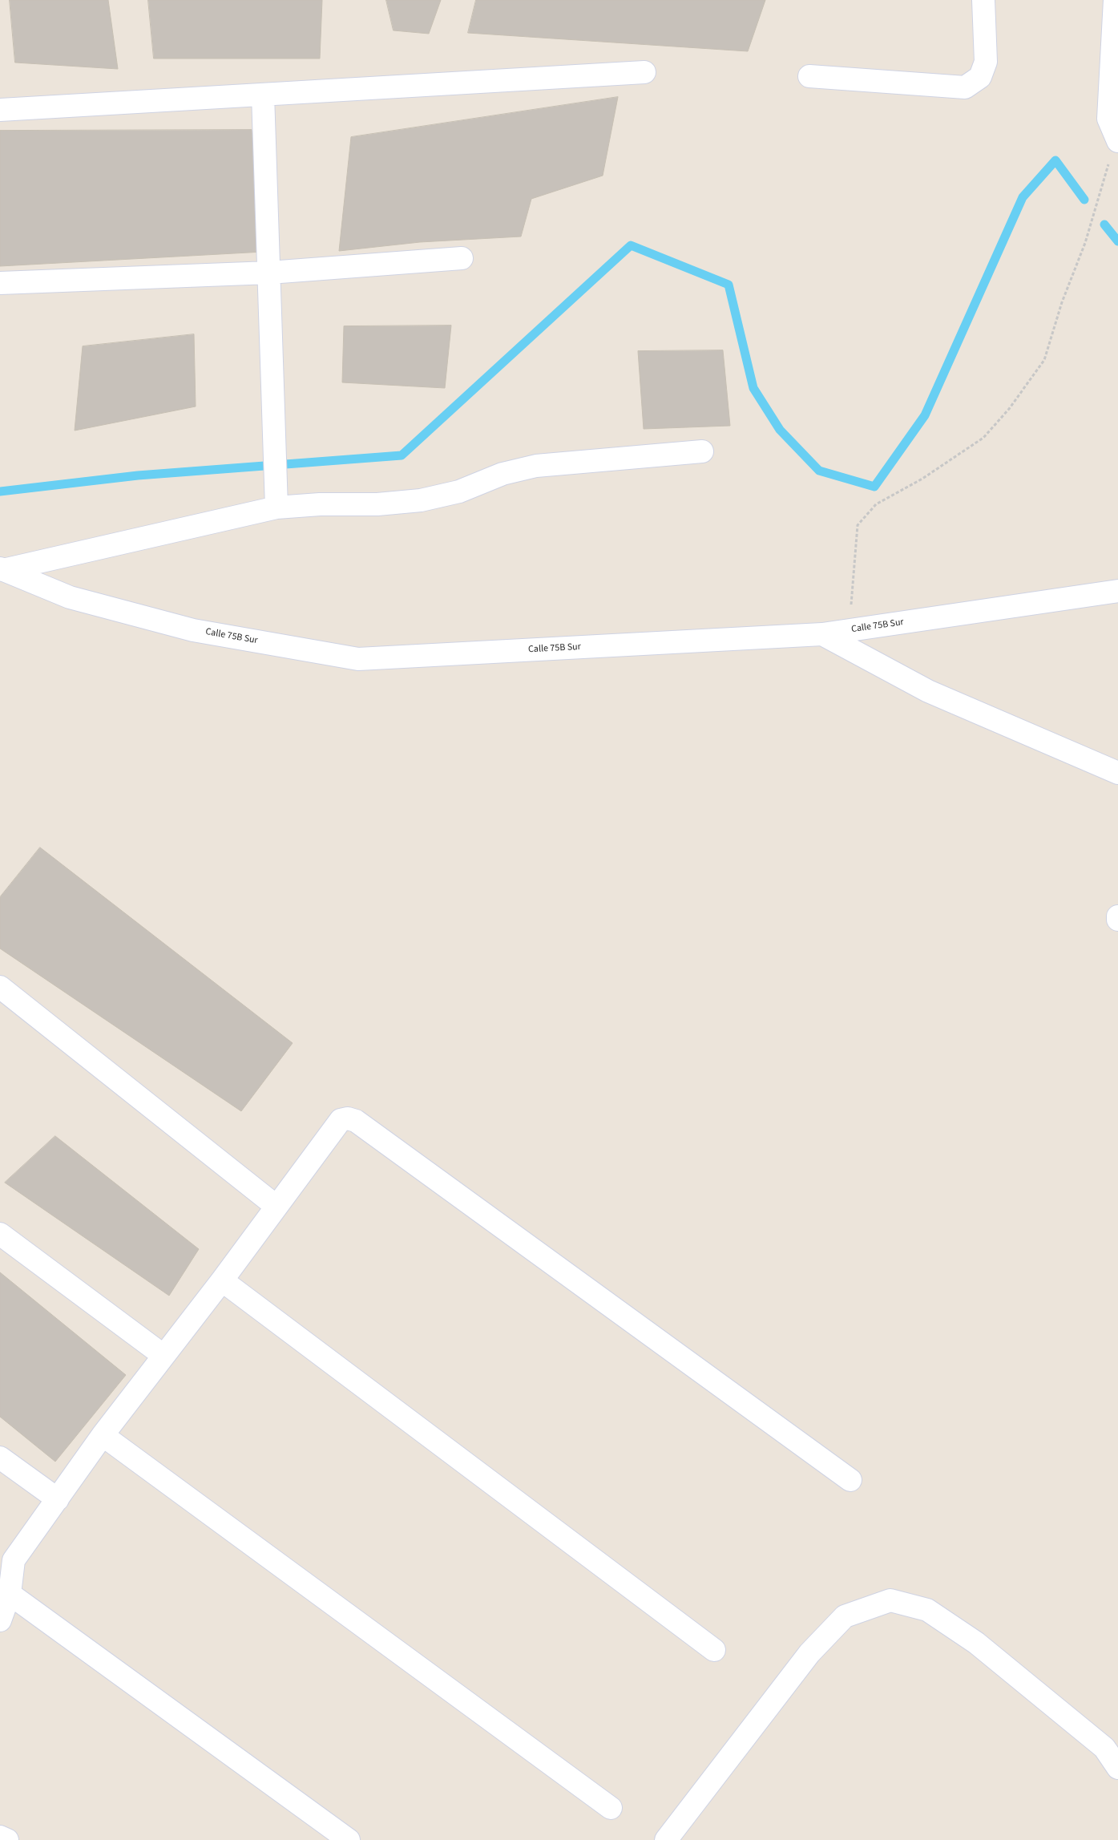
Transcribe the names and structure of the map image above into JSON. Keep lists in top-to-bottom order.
{
  "streets": {
    "street": ["Calle 75B Sur"]
  }
}
